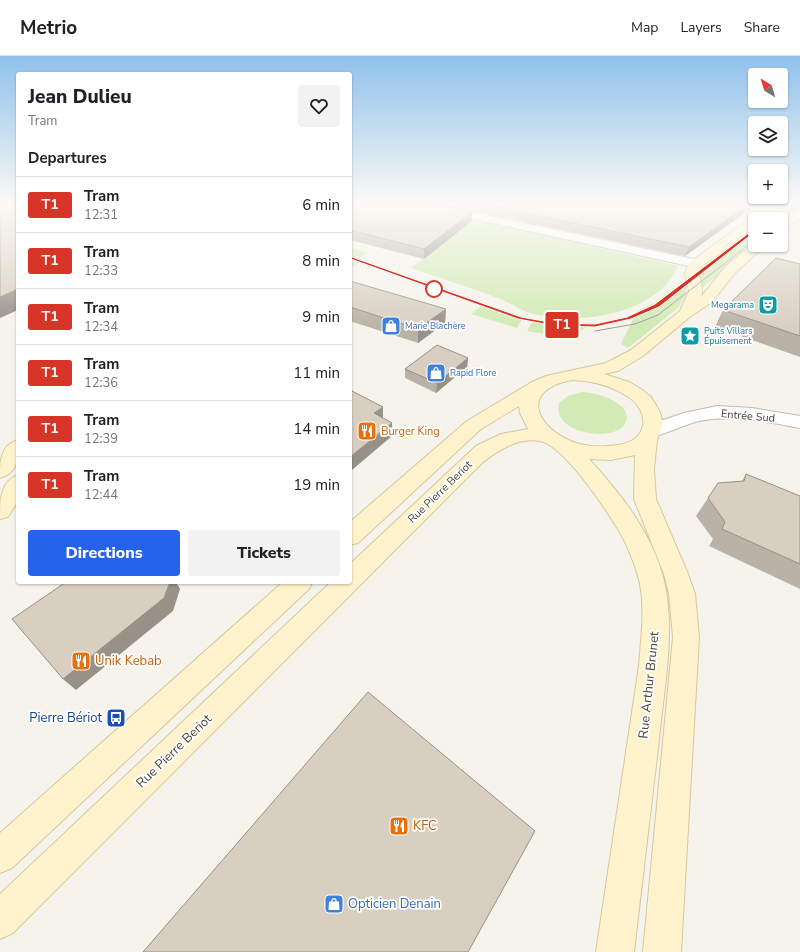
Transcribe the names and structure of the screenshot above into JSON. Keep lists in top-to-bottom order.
{
  "streets": {
    "street": ["Entrée Sud", "Rue Pierre Beriot", "Rue Arthur Brunet"]
  },
  "crossings": [
    ["Entrée Sud", "Rue Pierre Beriot"],
    ["Entrée Sud", "Rue Arthur Brunet"],
    ["Rue Pierre Beriot", "Rue Arthur Brunet"]
  ],
  "places": {
    "theatre": ["Megarama"],
    "shop": ["Marie Blachère", "Rapid Flore", "Opticien Denain"],
    "place": ["Puits Villars Épuisement"],
    "restaurant": ["Burger King", "Unik Kebab", "KFC"],
    "bus stop": ["Pierre Bériot"]
  },
  "lines": ["tram line T1"],
  "north": "top left",
  "page": {
    "header": "Metrio",
    "nav": ["Map", "Layers", "Share"],
    "on_map": "T1",
    "map_buttons": ["+", "−"],
    "heading": [
      ["Jean Dulieu", "Tram"],
      "Departures"
    ],
    "list": [
      {
        "mark": "T1",
        "name": "Tram",
        "note": "12:31",
        "value": "6 min"
      },
      {
        "mark": "T1",
        "name": "Tram",
        "note": "12:33",
        "value": "8 min"
      },
      {
        "mark": "T1",
        "name": "Tram",
        "note": "12:34",
        "value": "9 min"
      },
      {
        "mark": "T1",
        "name": "Tram",
        "note": "12:36",
        "value": "11 min"
      },
      {
        "mark": "T1",
        "name": "Tram",
        "note": "12:39",
        "value": "14 min"
      },
      {
        "mark": "T1",
        "name": "Tram",
        "note": "12:44",
        "value": "19 min"
      }
    ],
    "buttons": ["Directions", "Tickets"]
  }
}
